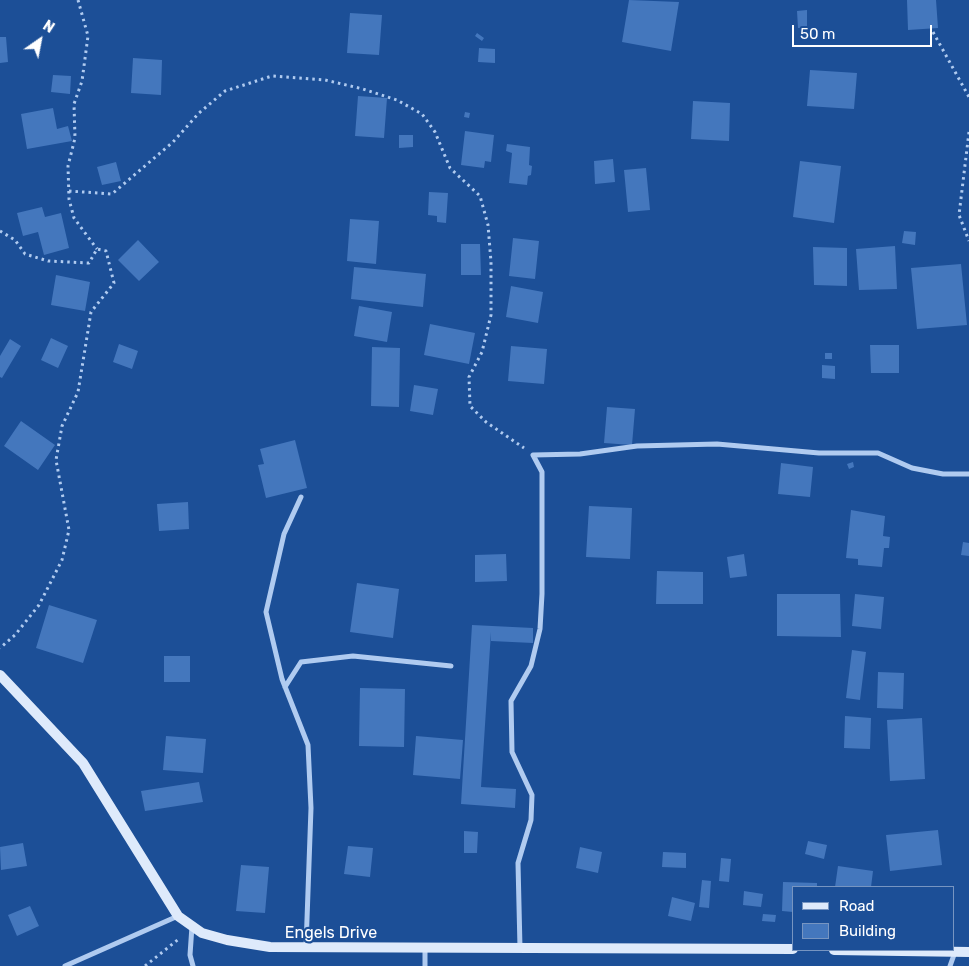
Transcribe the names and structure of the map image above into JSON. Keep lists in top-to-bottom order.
{
  "streets": {
    "street": ["Engels Drive"]
  },
  "legend": ["Road", "Building"],
  "scale_bar": "50 m",
  "north": "top right"
}
